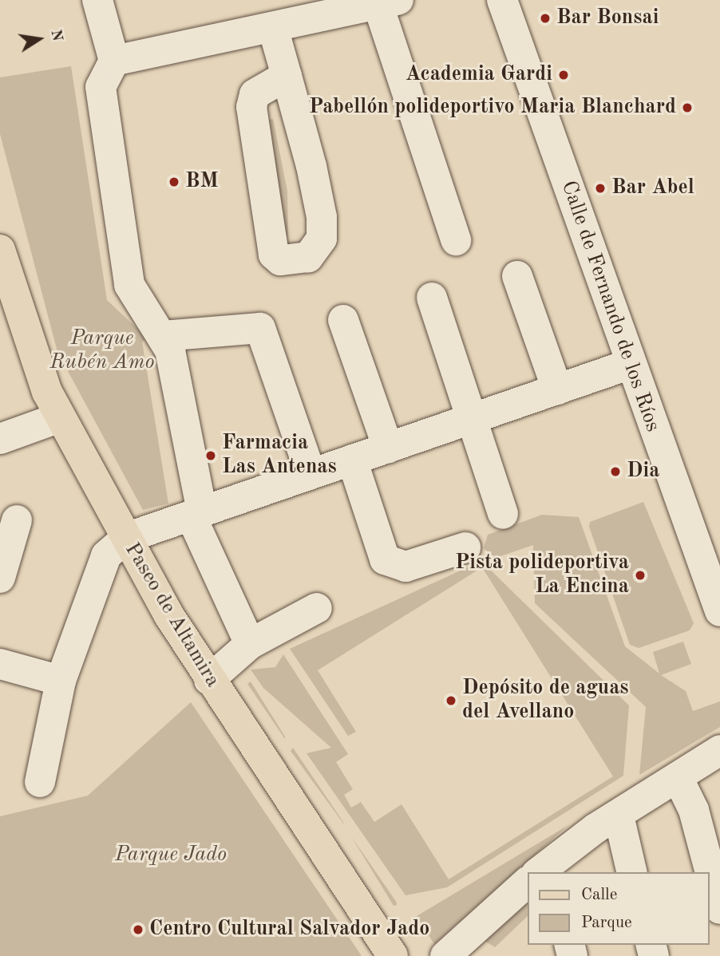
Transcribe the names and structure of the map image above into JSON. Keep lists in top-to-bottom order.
{
  "streets": {
    "main road": ["Paseo de Altamira"],
    "street": ["Calle de Fernando de los Ríos"]
  },
  "parks": ["Parque Rubén Amo", "Parque Jado"],
  "places": [
    "Bar Bonsai",
    "Academia Gardi",
    "Pabellón polideportivo Maria Blanchard",
    "BM",
    "Bar Abel",
    "Farmacia Las Antenas",
    "Dia",
    "Pista polideportiva La Encina",
    "Depósito de aguas del Avellano",
    "Centro Cultural Salvador Jado"
  ],
  "legend": ["Calle", "Parque"],
  "north": "right"
}
